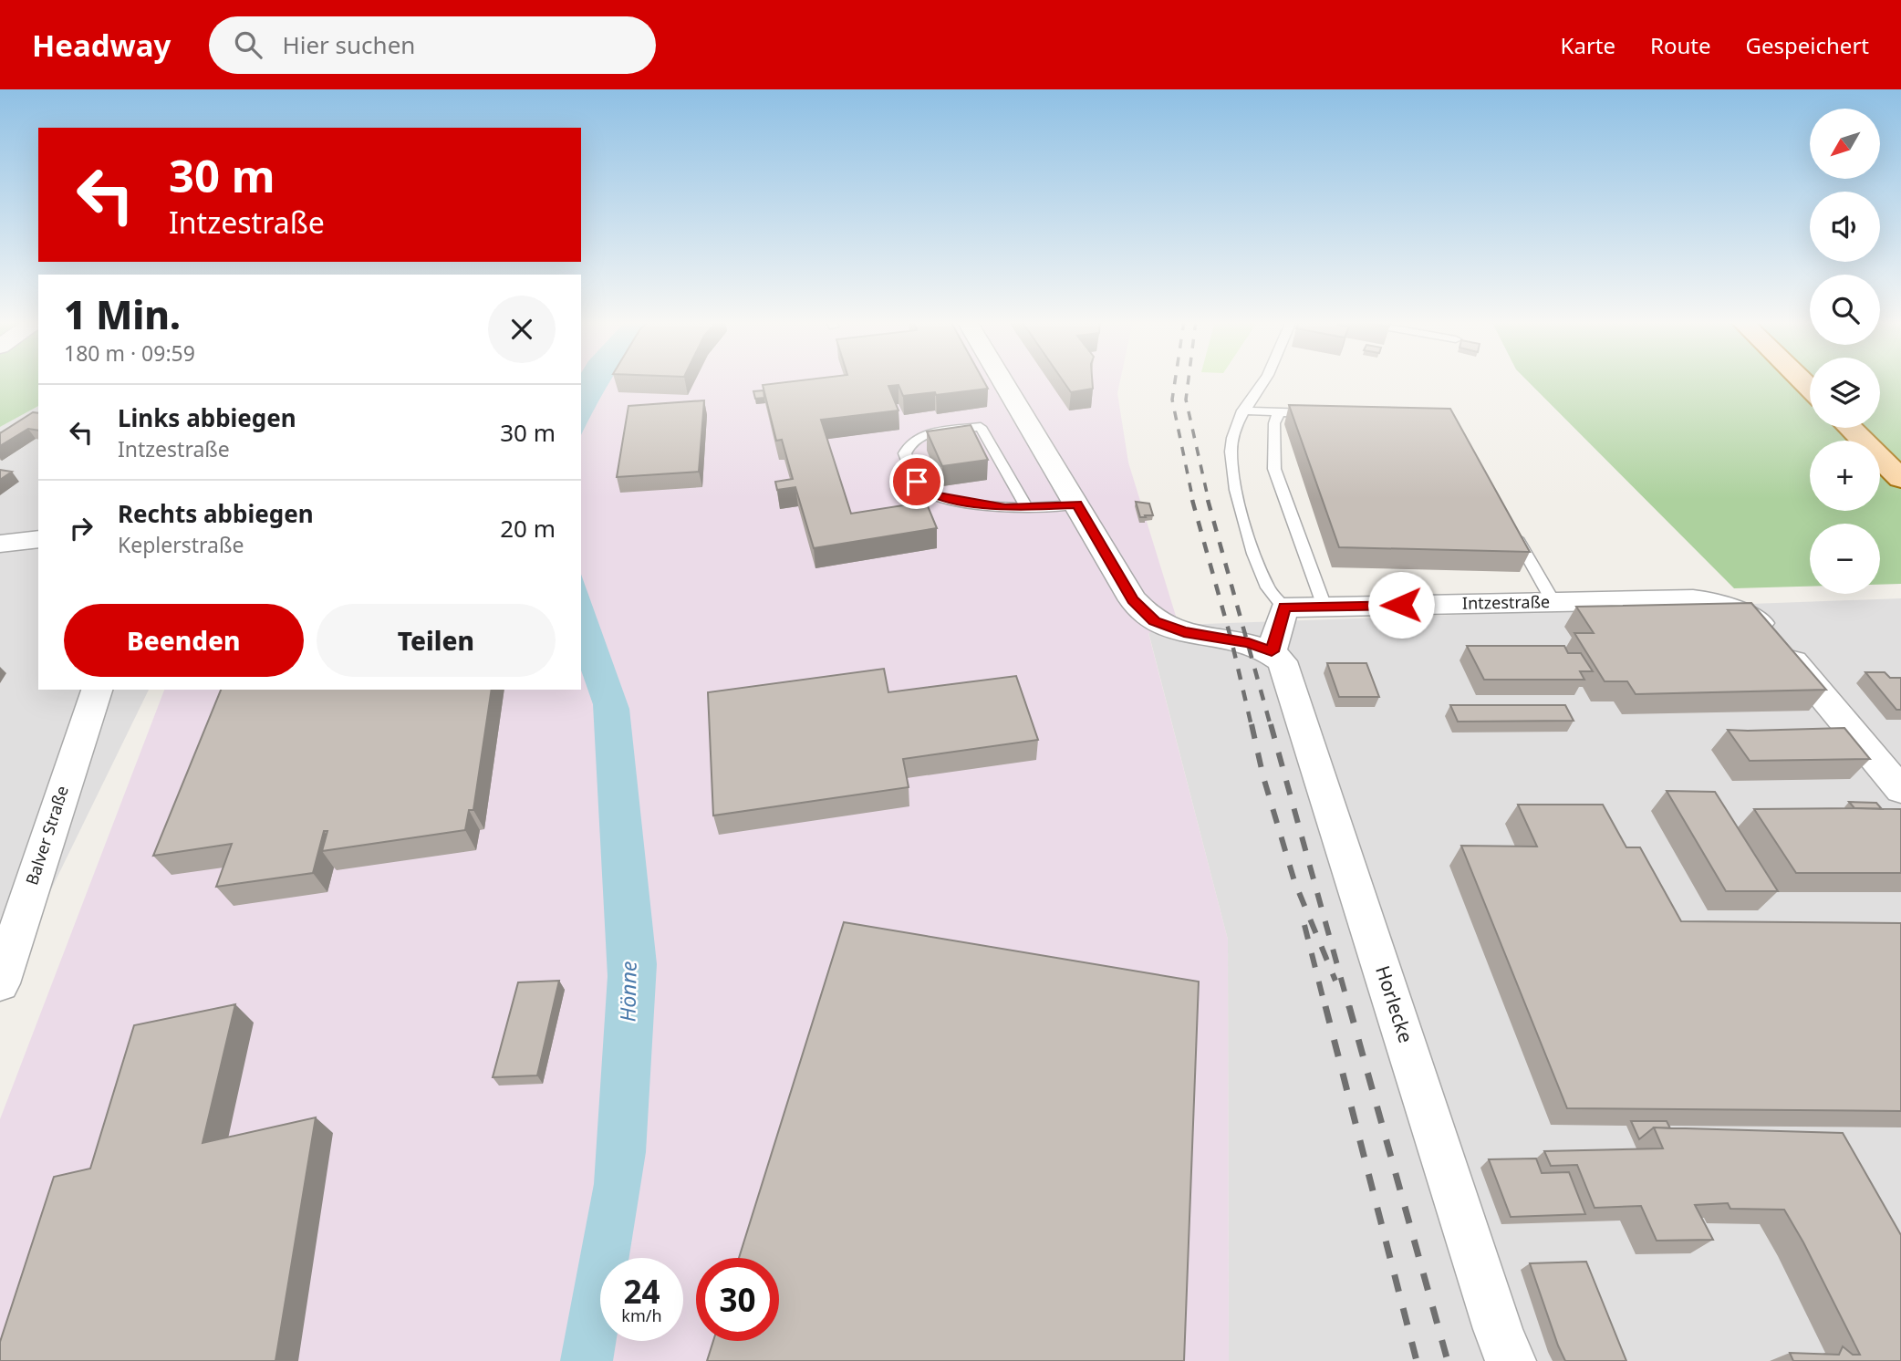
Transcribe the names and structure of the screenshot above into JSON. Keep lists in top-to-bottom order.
{
  "streets": {
    "street": ["Intzestraße", "Balver Straße", "Horlecke"]
  },
  "water": ["Hönne"],
  "north": "bottom left",
  "page": {
    "header": "Headway",
    "search": "Hier suchen",
    "nav": ["Karte", "Route", "Gespeichert"],
    "map_buttons": ["+", "−"],
    "turn": ["30 m", "Intzestraße"],
    "heading": ["1 Min.", "180 m · 09:59"],
    "list": [
      {
        "name": "Links abbiegen",
        "note": "Intzestraße",
        "value": "30 m"
      },
      {
        "name": "Rechts abbiegen",
        "note": "Keplerstraße",
        "value": "20 m"
      }
    ],
    "buttons": ["Beenden", "Teilen"],
    "speed": "24 km/h",
    "limit": "30"
  }
}
